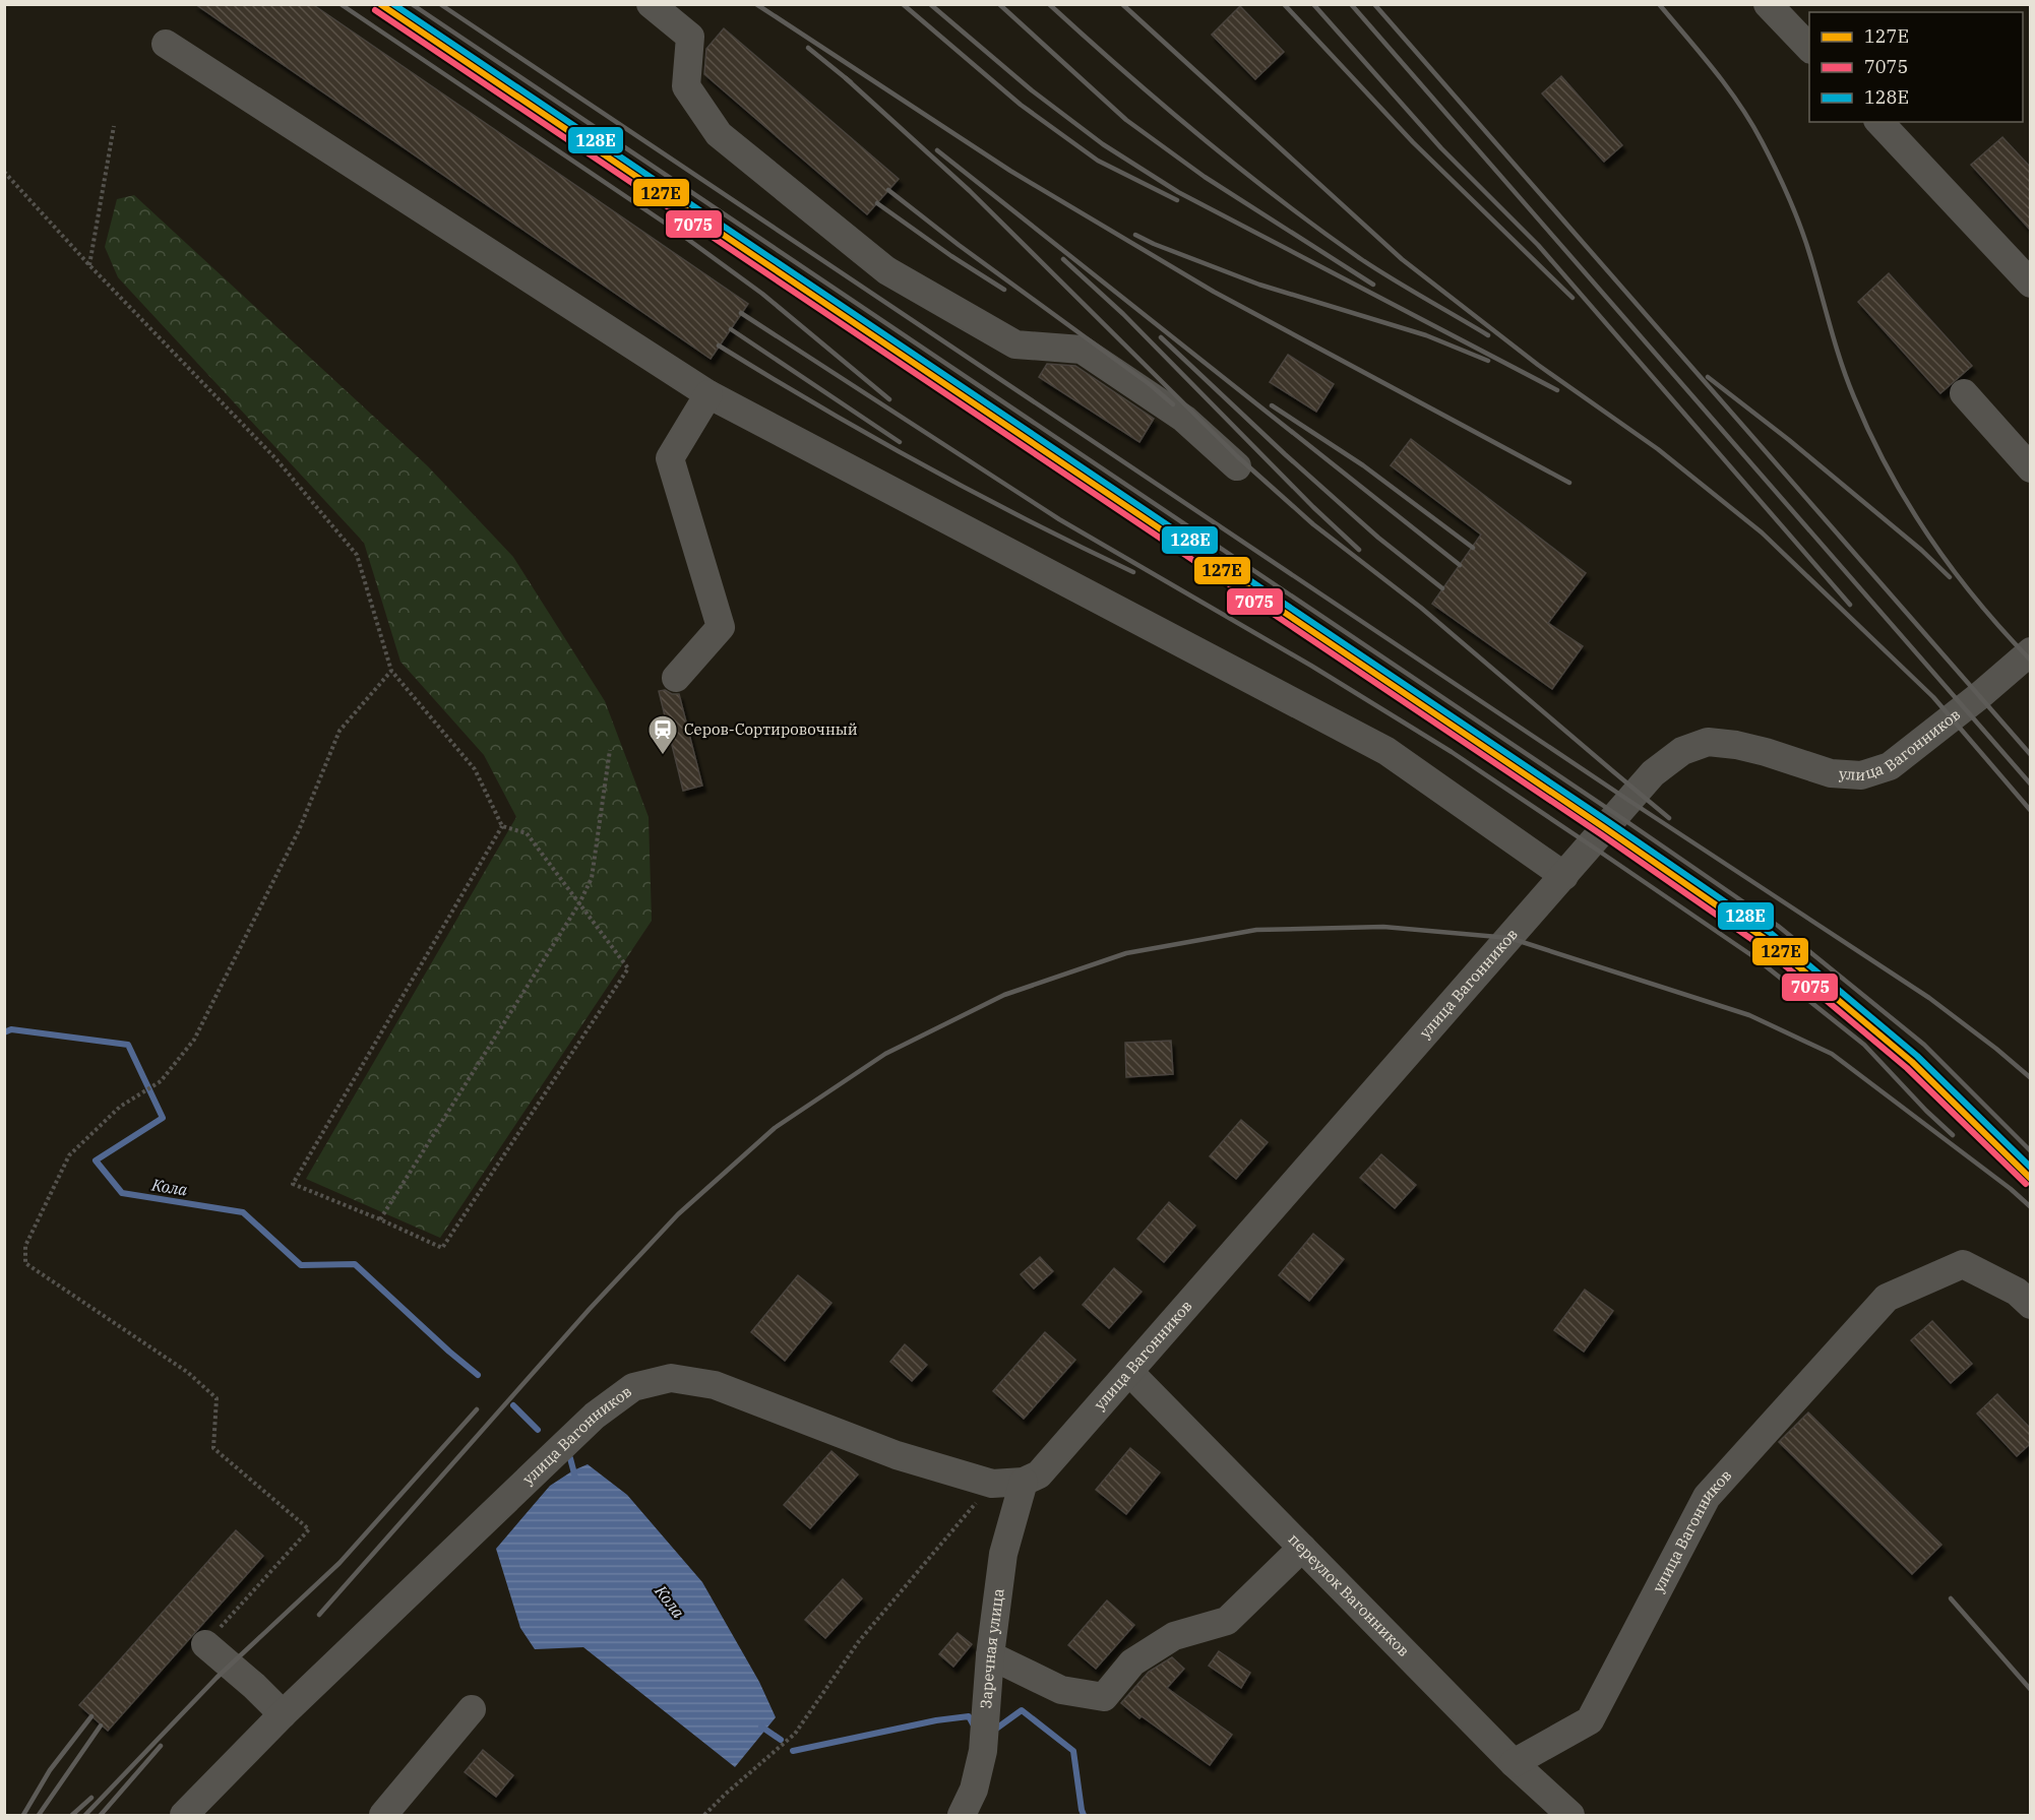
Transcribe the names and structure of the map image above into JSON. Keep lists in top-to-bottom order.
{
  "streets": {
    "street": ["улица Вагонников", "переулок Вагонников", "Заречная улица"]
  },
  "crossings": [
    ["улица Вагонников", "переулок Вагонников"],
    ["улица Вагонников", "Заречная улица"]
  ],
  "water": ["Кола"],
  "places": {
    "station": ["Серов-Сортировочный"]
  },
  "lines": ["transit line 127Е", "transit line 128Е", "transit line 7075"],
  "legend": ["127Е", "7075", "128Е"]
}
